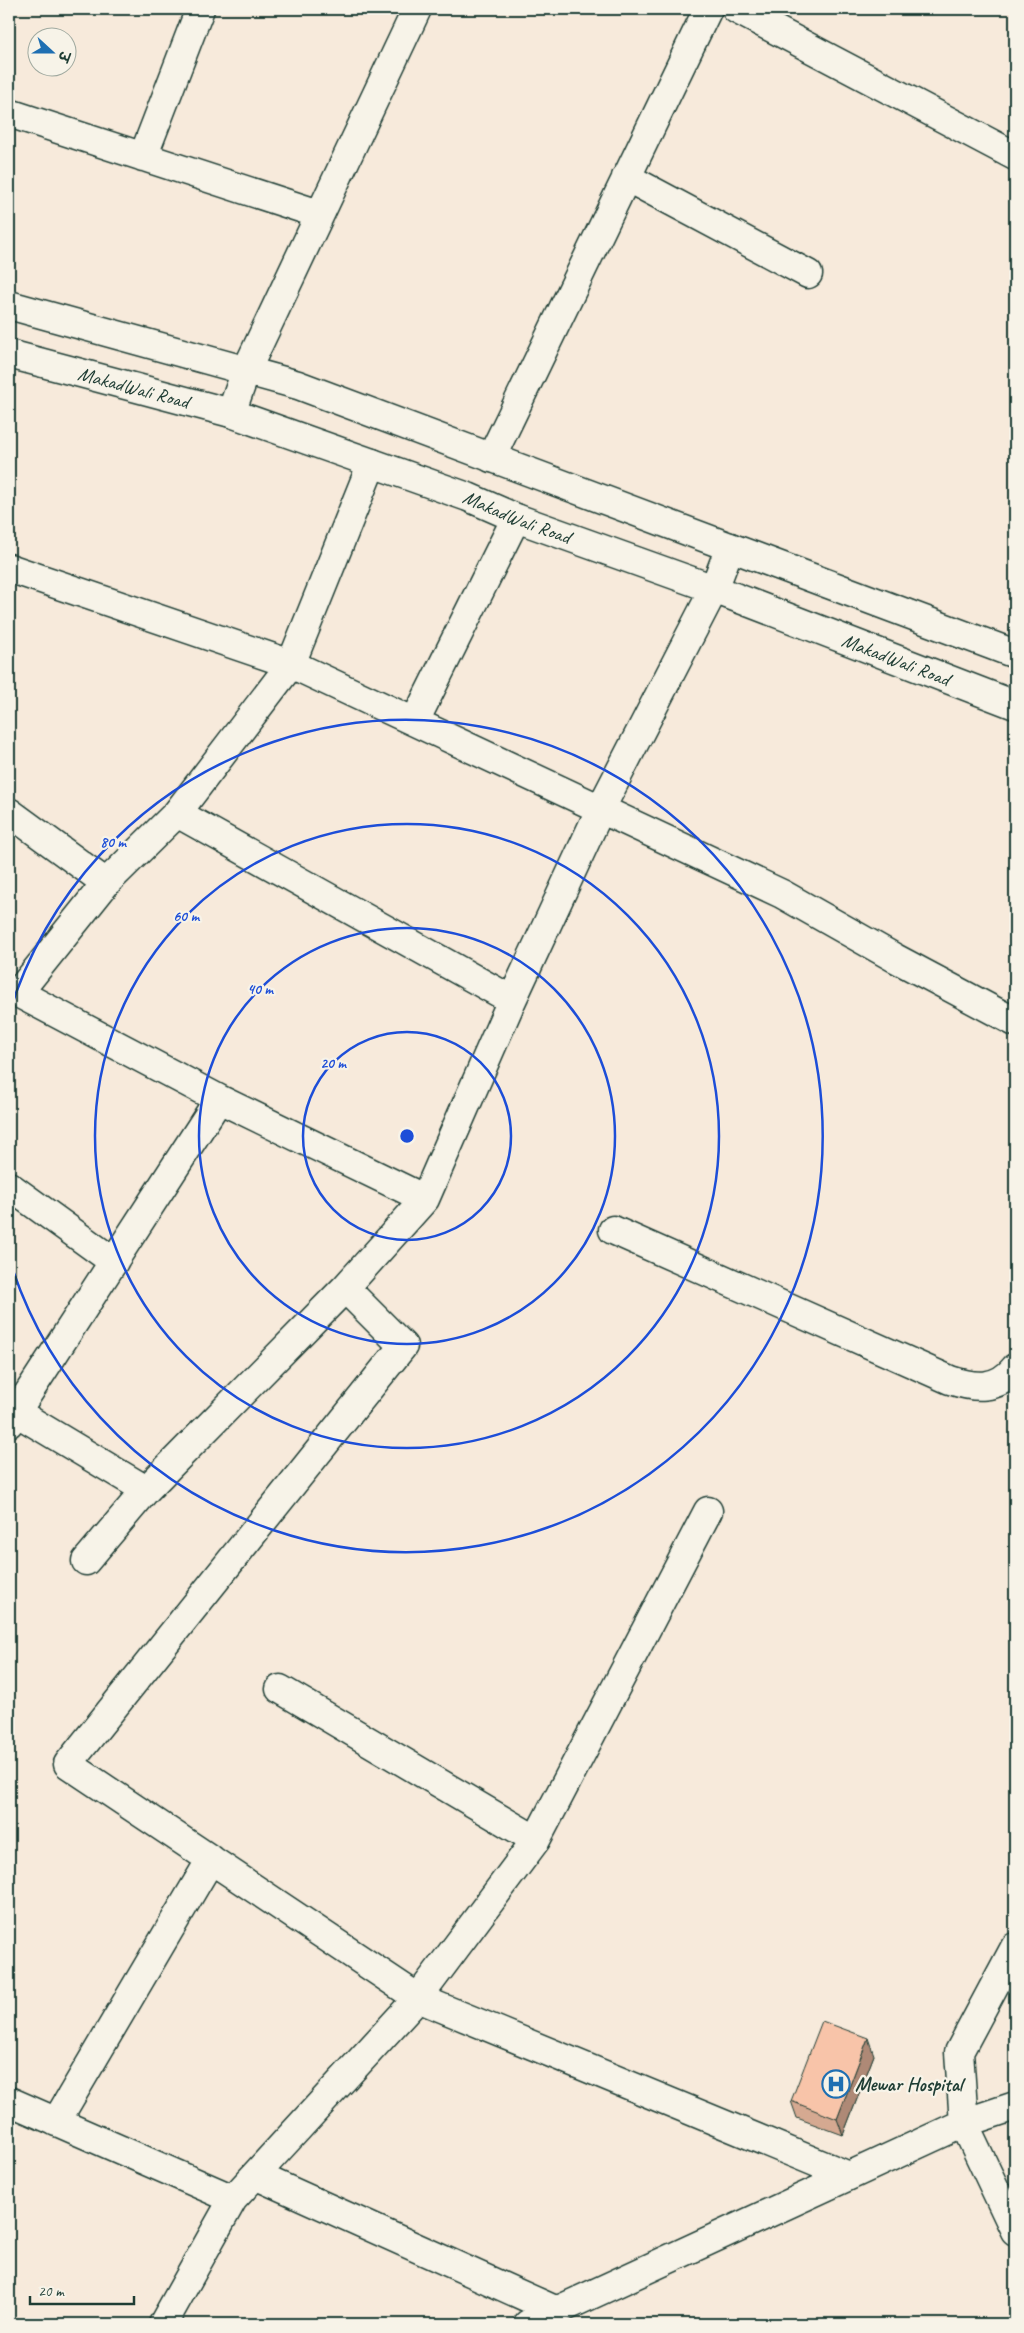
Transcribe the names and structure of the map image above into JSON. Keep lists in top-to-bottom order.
{
  "streets": {
    "street": ["MakadWali Road"]
  },
  "places": {
    "hospital": ["Mewar Hospital"]
  },
  "scale_bar": "20 m",
  "north": "right",
  "rings": [
    "80 m",
    "60 m",
    "40 m",
    "20 m"
  ]
}
